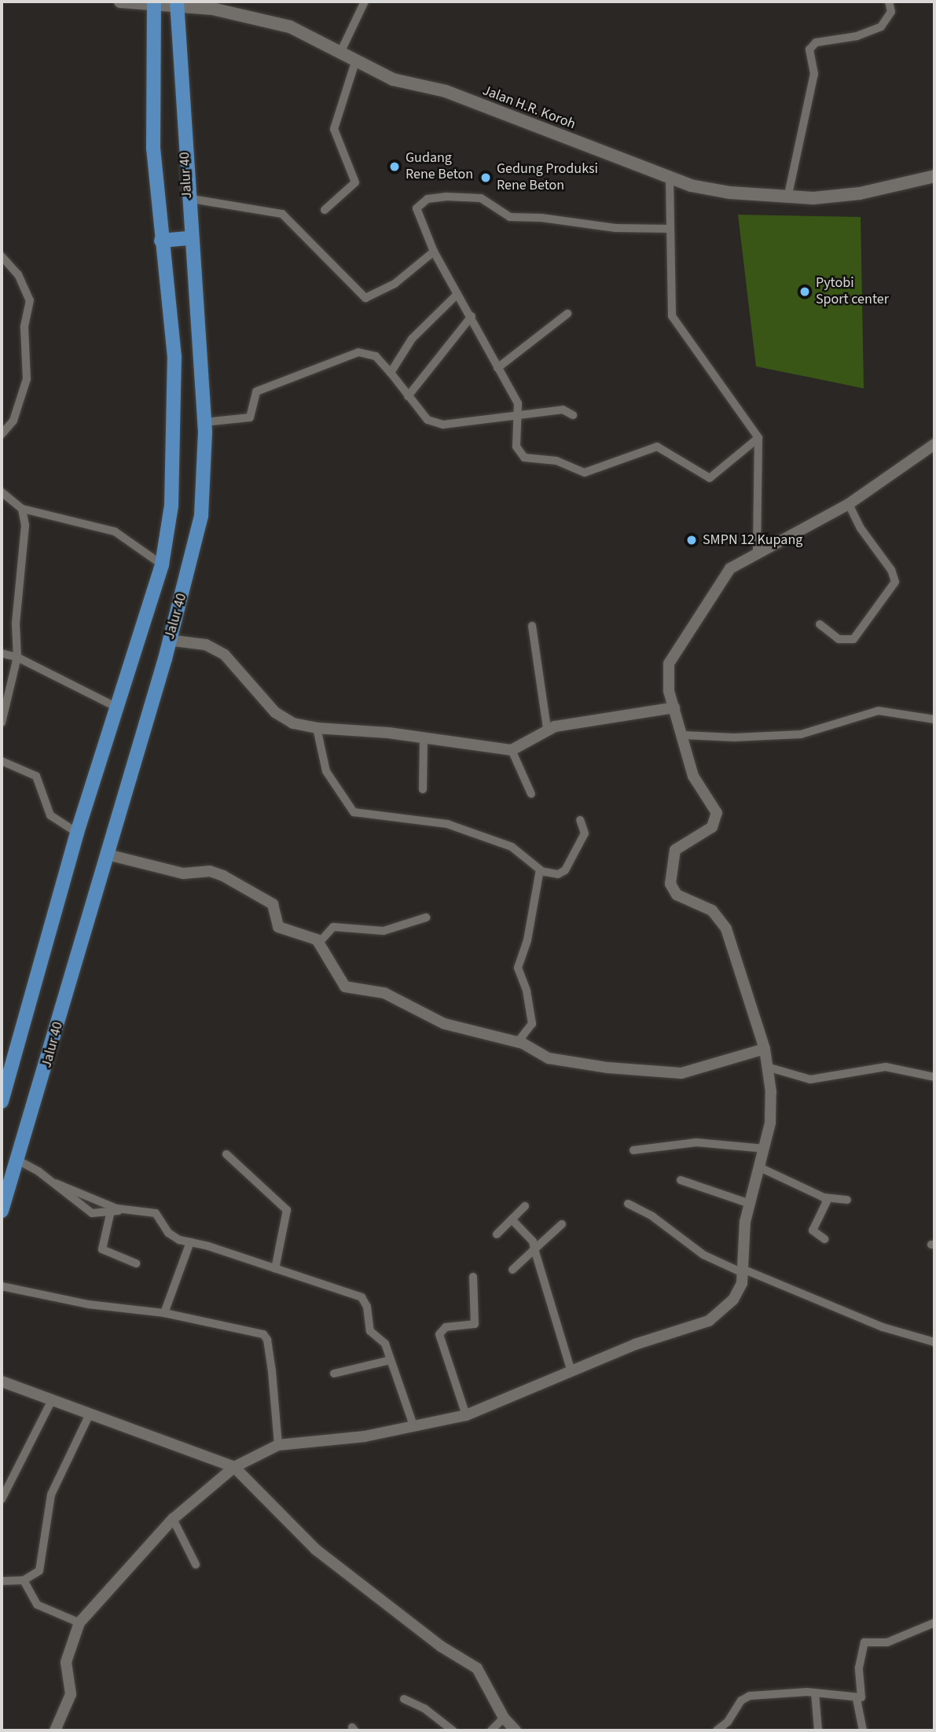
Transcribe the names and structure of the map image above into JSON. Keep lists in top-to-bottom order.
{
  "streets": {
    "highway": ["Jalur 40"],
    "main road": ["Jalan H.R. Koroh"]
  },
  "crossings": [
    ["Jalan H.R. Koroh", "Jalur 40"]
  ],
  "places": [
    "Gudang Rene Beton",
    "Gedung Produksi Rene Beton",
    "Pytobi Sport center",
    "SMPN 12 Kupang"
  ]
}
